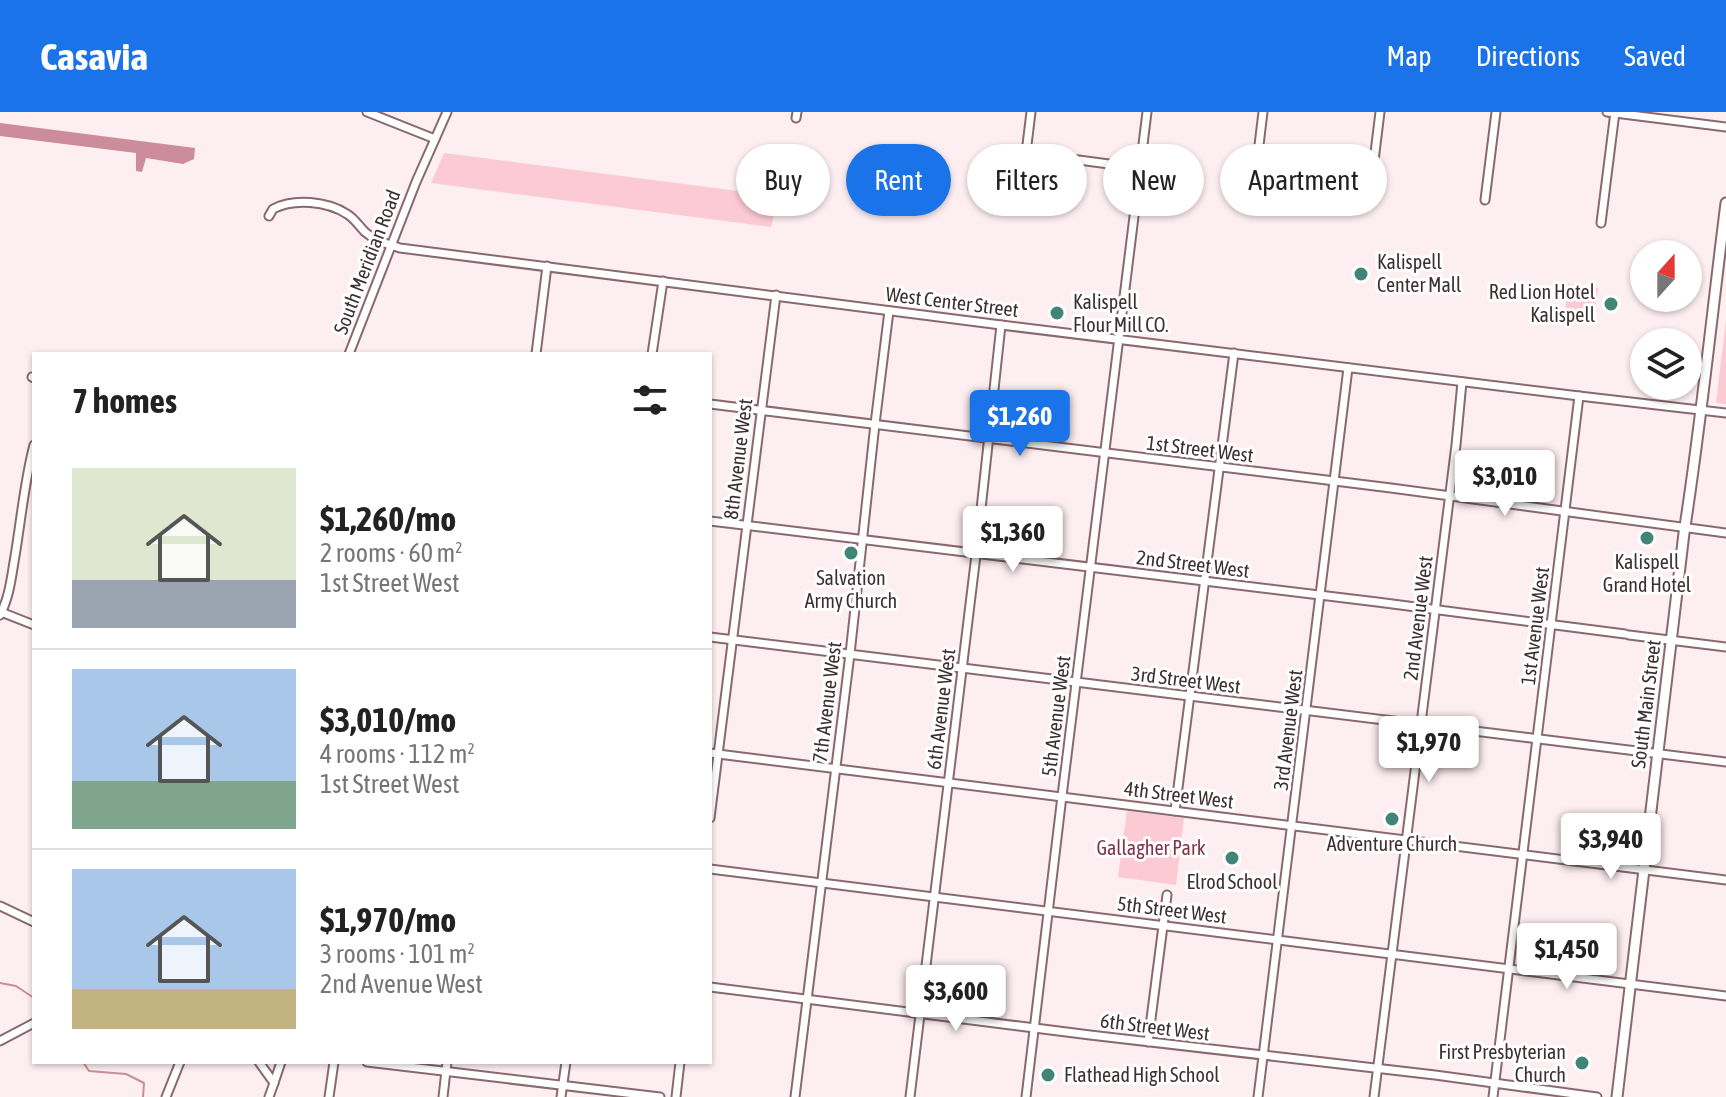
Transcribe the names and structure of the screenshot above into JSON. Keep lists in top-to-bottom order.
{
  "streets": {
    "main road": ["South Main Street"],
    "street": [
      "South Meridian Road",
      "West Center Street",
      "1st Street West",
      "8th Avenue West",
      "2nd Street West",
      "2nd Avenue West",
      "1st Avenue West",
      "3rd Street West",
      "7th Avenue West",
      "6th Avenue West",
      "5th Avenue West",
      "3rd Avenue West",
      "4th Street West",
      "5th Street West",
      "6th Street West"
    ]
  },
  "crossings": [
    ["South Meridian Road", "West Center Street"],
    ["West Center Street", "8th Avenue West"],
    ["West Center Street", "2nd Avenue West"],
    ["West Center Street", "1st Avenue West"],
    ["West Center Street", "7th Avenue West"],
    ["West Center Street", "South Main Street"],
    ["West Center Street", "6th Avenue West"],
    ["West Center Street", "5th Avenue West"],
    ["West Center Street", "3rd Avenue West"],
    ["1st Street West", "8th Avenue West"],
    ["1st Street West", "2nd Avenue West"],
    ["1st Street West", "1st Avenue West"],
    ["1st Street West", "7th Avenue West"],
    ["1st Street West", "South Main Street"],
    ["1st Street West", "6th Avenue West"],
    ["1st Street West", "5th Avenue West"],
    ["1st Street West", "3rd Avenue West"],
    ["8th Avenue West", "2nd Street West"],
    ["8th Avenue West", "3rd Street West"],
    ["8th Avenue West", "4th Street West"],
    ["2nd Street West", "2nd Avenue West"],
    ["2nd Street West", "1st Avenue West"],
    ["2nd Street West", "7th Avenue West"],
    ["2nd Street West", "South Main Street"],
    ["2nd Street West", "6th Avenue West"],
    ["2nd Street West", "5th Avenue West"],
    ["2nd Street West", "3rd Avenue West"],
    ["2nd Avenue West", "3rd Street West"],
    ["2nd Avenue West", "4th Street West"],
    ["2nd Avenue West", "5th Street West"],
    ["2nd Avenue West", "6th Street West"],
    ["1st Avenue West", "3rd Street West"],
    ["1st Avenue West", "4th Street West"],
    ["1st Avenue West", "5th Street West"],
    ["1st Avenue West", "6th Street West"],
    ["3rd Street West", "7th Avenue West"],
    ["3rd Street West", "South Main Street"],
    ["3rd Street West", "6th Avenue West"],
    ["3rd Street West", "5th Avenue West"],
    ["3rd Street West", "3rd Avenue West"],
    ["7th Avenue West", "4th Street West"],
    ["7th Avenue West", "5th Street West"],
    ["7th Avenue West", "6th Street West"],
    ["South Main Street", "4th Street West"],
    ["South Main Street", "5th Street West"],
    ["6th Avenue West", "4th Street West"],
    ["6th Avenue West", "5th Street West"],
    ["6th Avenue West", "6th Street West"],
    ["5th Avenue West", "4th Street West"],
    ["5th Avenue West", "5th Street West"],
    ["5th Avenue West", "6th Street West"],
    ["3rd Avenue West", "4th Street West"],
    ["3rd Avenue West", "5th Street West"],
    ["3rd Avenue West", "6th Street West"]
  ],
  "parks": ["Gallagher Park"],
  "places": [
    "Kalispell Center Mall",
    "Red Lion Hotel Kalispell",
    "Kalispell Flour Mill CO.",
    "Kalispell Grand Hotel",
    "Salvation Army Church",
    "Adventure Church",
    "Elrod School",
    "First Presbyterian Church",
    "Flathead High School"
  ],
  "north": "top",
  "page": {
    "header": "Casavia",
    "nav": ["Map", "Directions", "Saved"],
    "chip": [
      "Buy",
      "Rent",
      "Filters",
      "New",
      "Apartment"
    ],
    "heading": "7 homes",
    "price": [
      "$1,260",
      "$3,010",
      "$1,360",
      "$1,970",
      "$3,940",
      "$1,450",
      "$3,600"
    ],
    "list": [
      {
        "name": "$1,260/mo",
        "note": "2 rooms · 60 m² · 1st Street West"
      },
      {
        "name": "$3,010/mo",
        "note": "4 rooms · 112 m² · 1st Street West"
      },
      {
        "name": "$1,970/mo",
        "note": "3 rooms · 101 m² · 2nd Avenue West"
      }
    ]
  }
}
